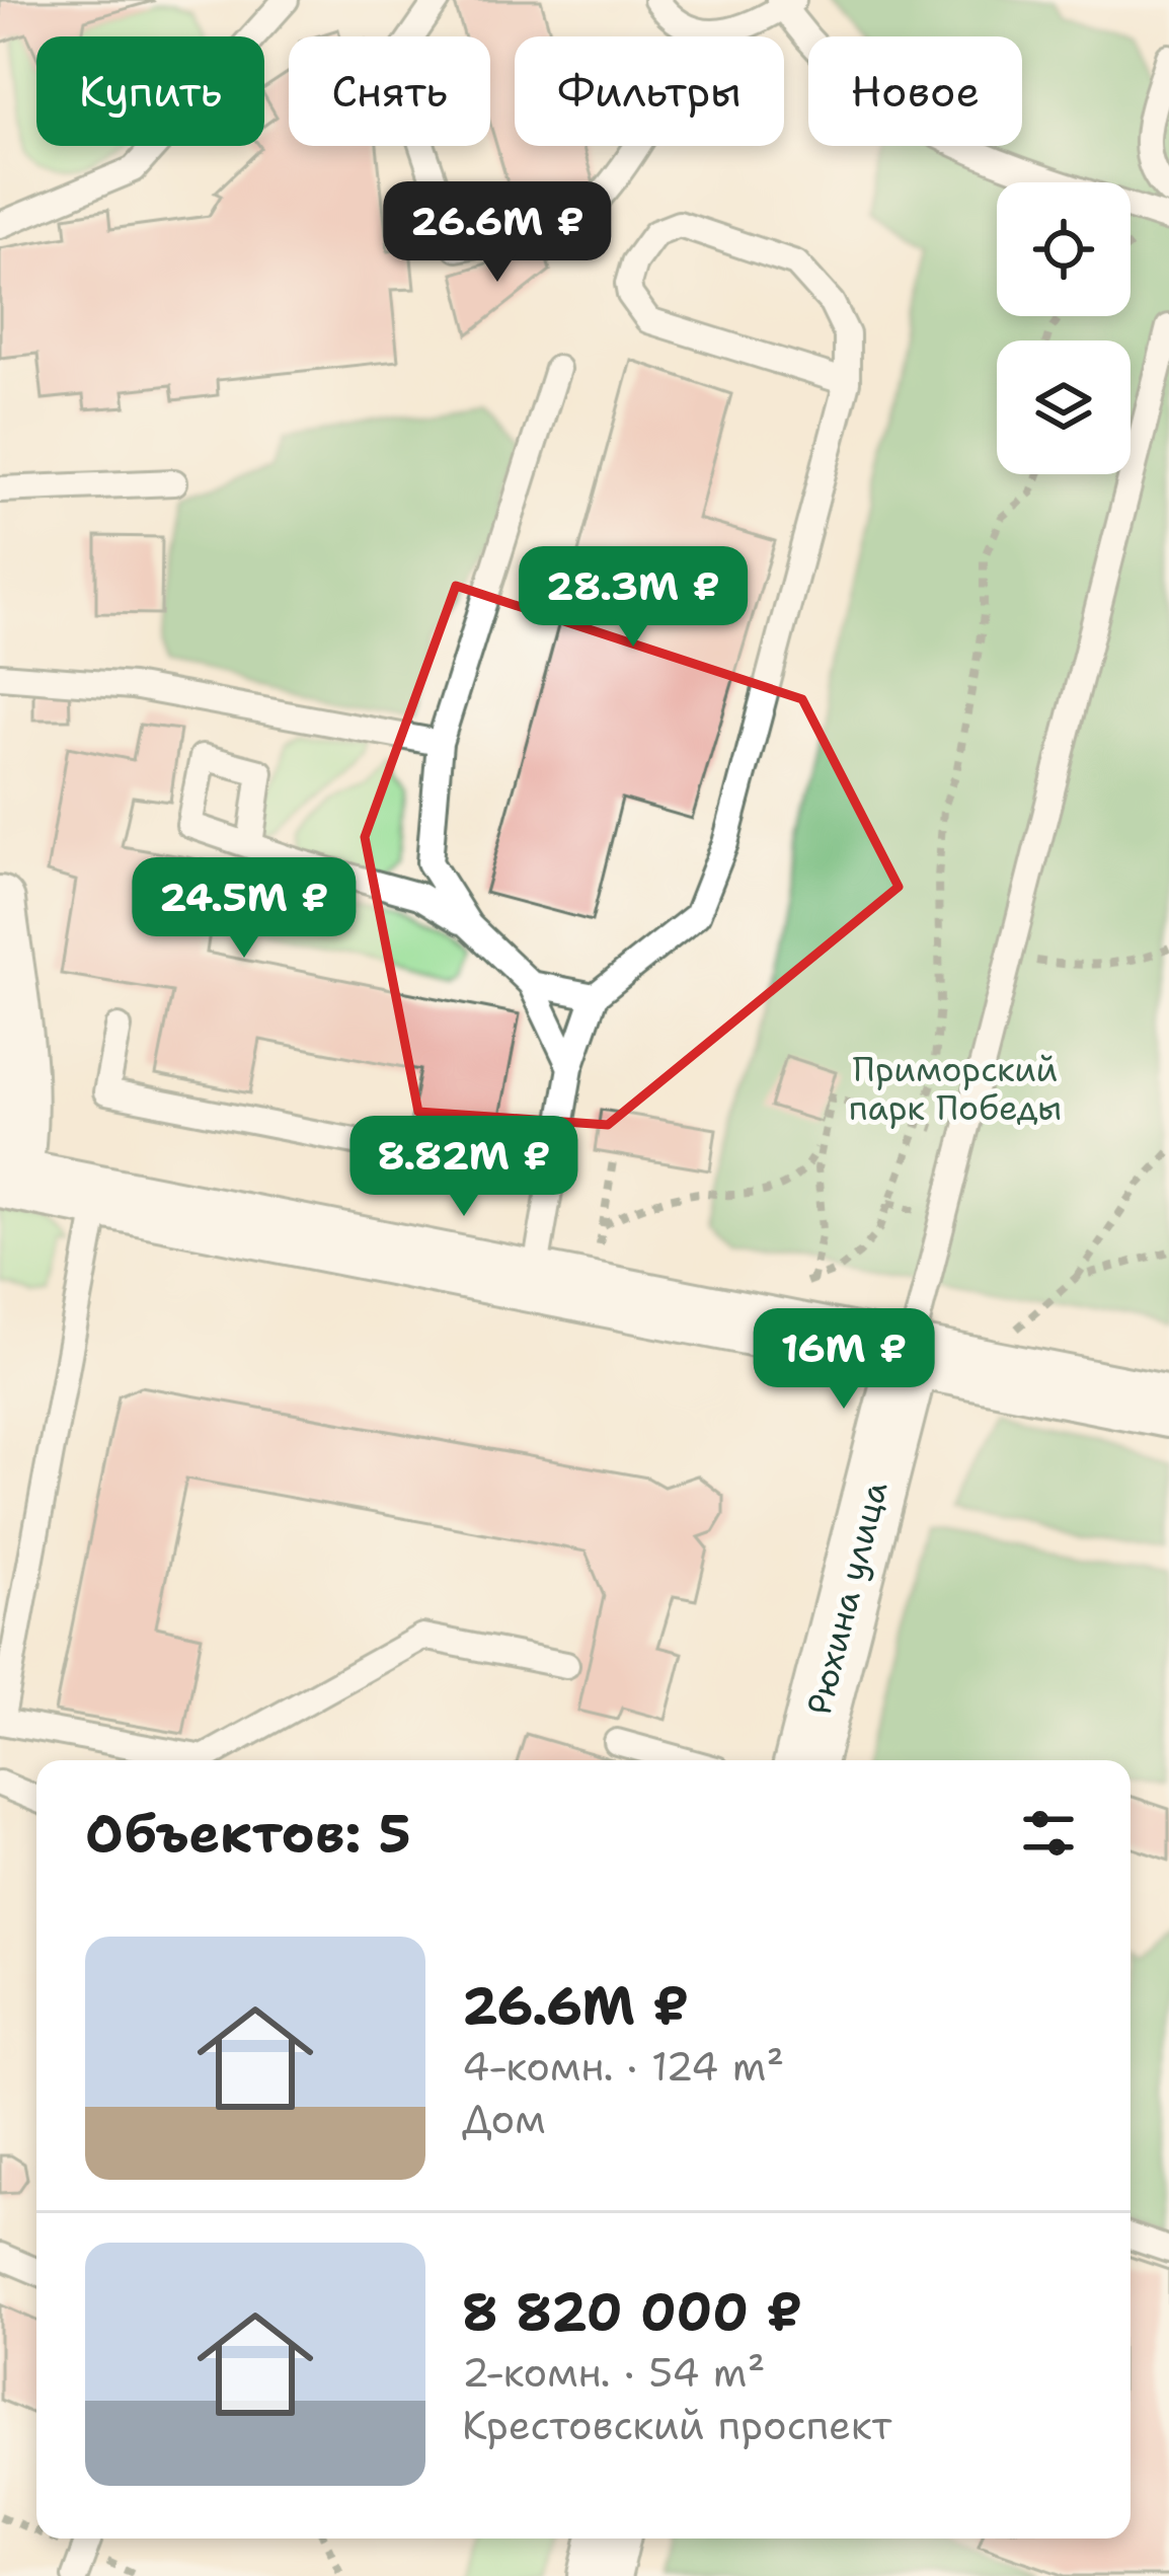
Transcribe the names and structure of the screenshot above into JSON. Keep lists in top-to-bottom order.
{
  "streets": {
    "street": ["Рюхина улица"]
  },
  "parks": ["Приморский парк Победы"],
  "page": {
    "chip": [
      "Купить",
      "Снять",
      "Фильтры",
      "Новое"
    ],
    "price": [
      "26.6M ₽",
      "28.3M ₽",
      "24.5M ₽",
      "8.82M ₽",
      "16M ₽"
    ],
    "heading": "Объектов: 5",
    "list": [
      {
        "name": "26.6M ₽",
        "note": "4-комн. · 124 m² · Дом"
      },
      {
        "name": "8 820 000 ₽",
        "note": "2-комн. · 54 m² · Крестовский проспект"
      }
    ]
  }
}
